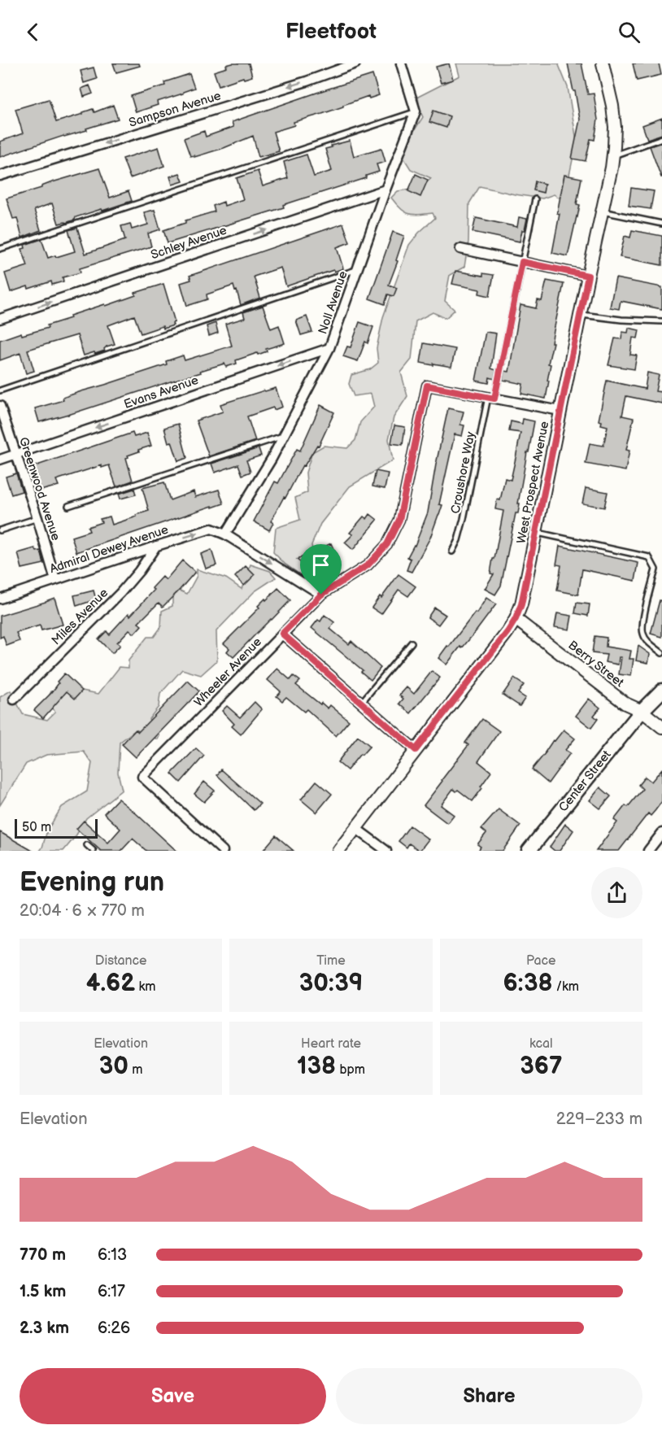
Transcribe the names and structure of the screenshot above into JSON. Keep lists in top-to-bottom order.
{
  "streets": {
    "main road": ["Center Street"],
    "street": [
      "Sampson Avenue",
      "Schley Avenue",
      "Noll Avenue",
      "Evans Avenue",
      "West Prospect Avenue",
      "Greenwood Avenue",
      "Admiral Dewey Avenue",
      "Miles Avenue",
      "Berry Street",
      "Wheeler Avenue"
    ],
    "lane": ["Croushore Way"]
  },
  "crossings": [
    ["Schley Avenue", "Noll Avenue"],
    ["Noll Avenue", "Evans Avenue"],
    ["Noll Avenue", "Admiral Dewey Avenue"],
    ["Evans Avenue", "Greenwood Avenue"],
    ["Croushore Way", "Wheeler Avenue"],
    ["West Prospect Avenue", "Berry Street"],
    ["Greenwood Avenue", "Admiral Dewey Avenue"],
    ["Admiral Dewey Avenue", "Miles Avenue"],
    ["Berry Street", "Center Street"]
  ],
  "one_way": ["Sampson Avenue", "Schley Avenue", "Evans Avenue"],
  "scale_bar": "50 m",
  "page": {
    "header": "Fleetfoot",
    "scale": "50 m",
    "heading": ["Evening run", "20:04 · 6 × 770 m"],
    "stats": [
      ["Distance", "4.62 km"],
      ["Time", "30:39"],
      ["Pace", "6:38 /km"],
      ["Elevation", "30 m"],
      ["Heart rate", "138 bpm"],
      ["kcal", "367"]
    ],
    "chart": ["Elevation", "229–233 m"],
    "list": [
      {
        "name": "770 m",
        "note": "6:13"
      },
      {
        "name": "1.5 km",
        "note": "6:17"
      },
      {
        "name": "2.3 km",
        "note": "6:26"
      }
    ],
    "buttons": ["Save", "Share"]
  }
}
